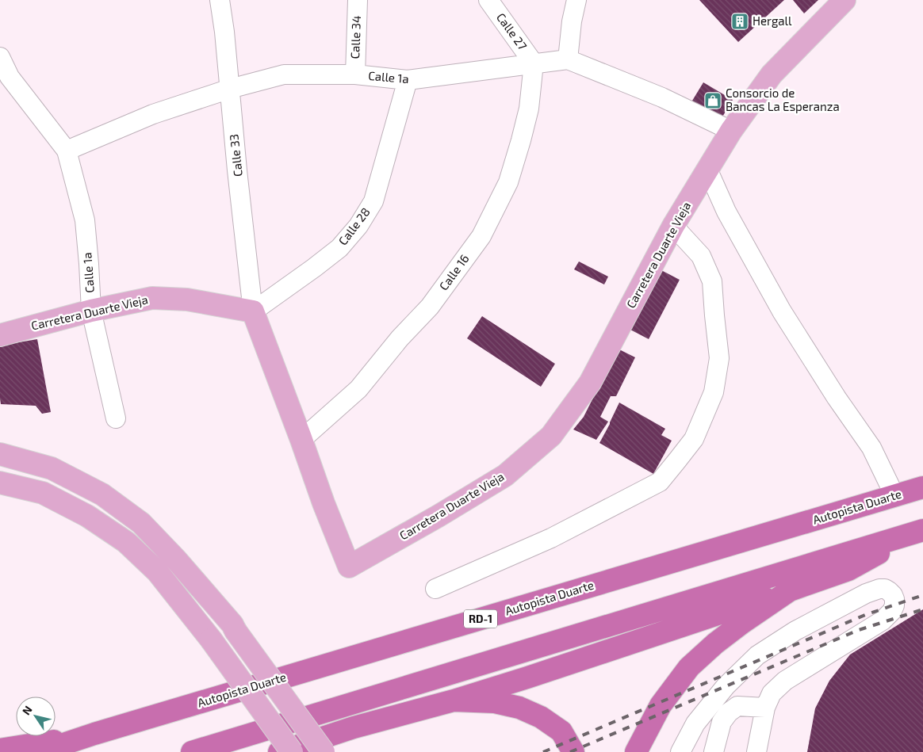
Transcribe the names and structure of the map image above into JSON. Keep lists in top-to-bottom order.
{
  "streets": {
    "highway": ["Autopista Duarte", "RD-1"],
    "main road": ["Carretera Duarte Vieja"],
    "street": [
      "Calle 27",
      "Calle 34",
      "Calle 1a",
      "Calle 33",
      "Calle 28",
      "Calle 16"
    ]
  },
  "crossings": [
    ["Calle 27", "Calle 1a"],
    ["Calle 27", "Calle 16"],
    ["Calle 34", "Calle 1a"],
    ["Calle 1a", "Calle 33"],
    ["Calle 1a", "Calle 28"],
    ["Calle 1a", "Carretera Duarte Vieja"],
    ["Calle 1a", "Calle 16"],
    ["Calle 33", "Calle 28"],
    ["Calle 33", "Carretera Duarte Vieja"],
    ["Calle 28", "Carretera Duarte Vieja"],
    ["Carretera Duarte Vieja", "Calle 16"]
  ],
  "places": {
    "building": ["Hergall"],
    "shop": ["Consorcio de Bancas La Esperanza"]
  },
  "north": "top left"
}
